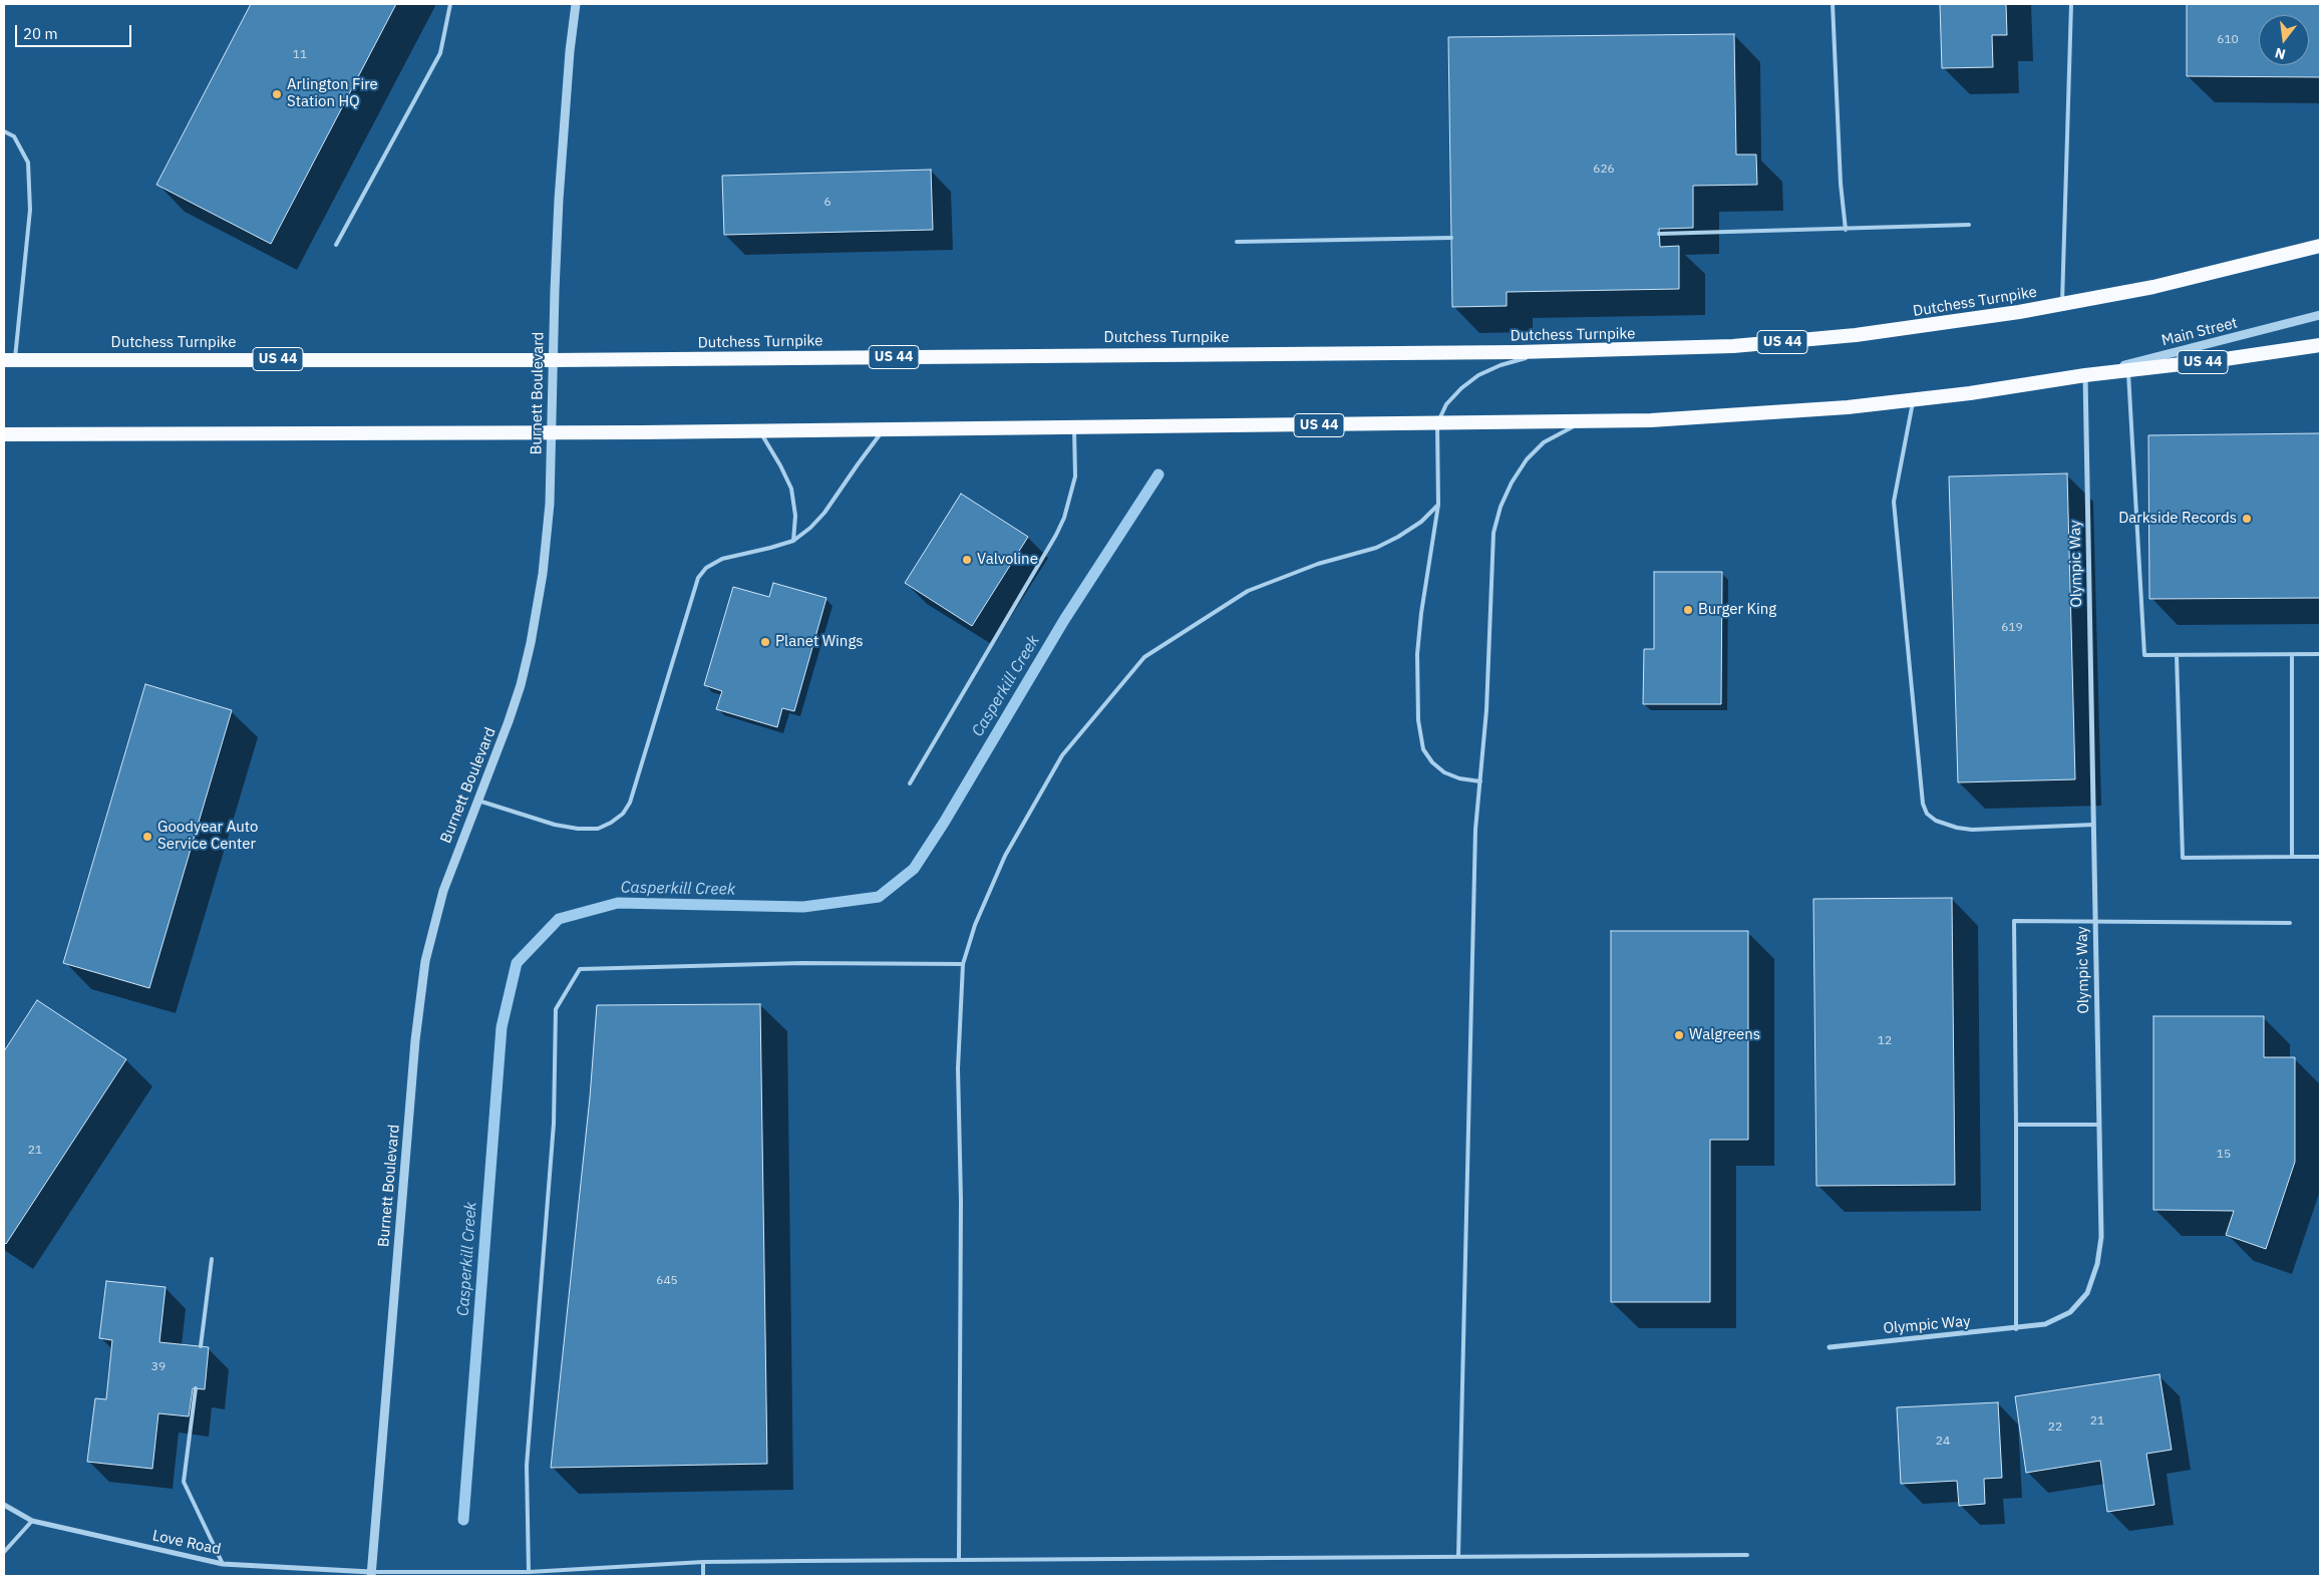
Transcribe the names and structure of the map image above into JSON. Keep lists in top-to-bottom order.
{
  "streets": {
    "highway": ["Dutchess Turnpike", "US 44"],
    "street": [
      "Main Street",
      "Burnett Boulevard",
      "Olympic Way",
      "Love Road"
    ]
  },
  "crossings": [
    ["Dutchess Turnpike", "Burnett Boulevard"],
    ["Main Street", "US 44"],
    ["Main Street", "Olympic Way"],
    ["US 44", "Burnett Boulevard"],
    ["US 44", "Olympic Way"],
    ["Burnett Boulevard", "Love Road"]
  ],
  "water": ["Casperkill Creek"],
  "places": [
    "Arlington Fire Station HQ",
    "Darkside Records",
    "Valvoline",
    "Burger King",
    "Planet Wings",
    "Goodyear Auto Service Center",
    "Walgreens"
  ],
  "house_numbers": [
    "610",
    "11",
    "626",
    "6",
    "619",
    "12",
    "21",
    "15",
    "645",
    "39",
    "21",
    "22",
    "24"
  ],
  "scale_bar": "20 m",
  "north": "bottom"
}
